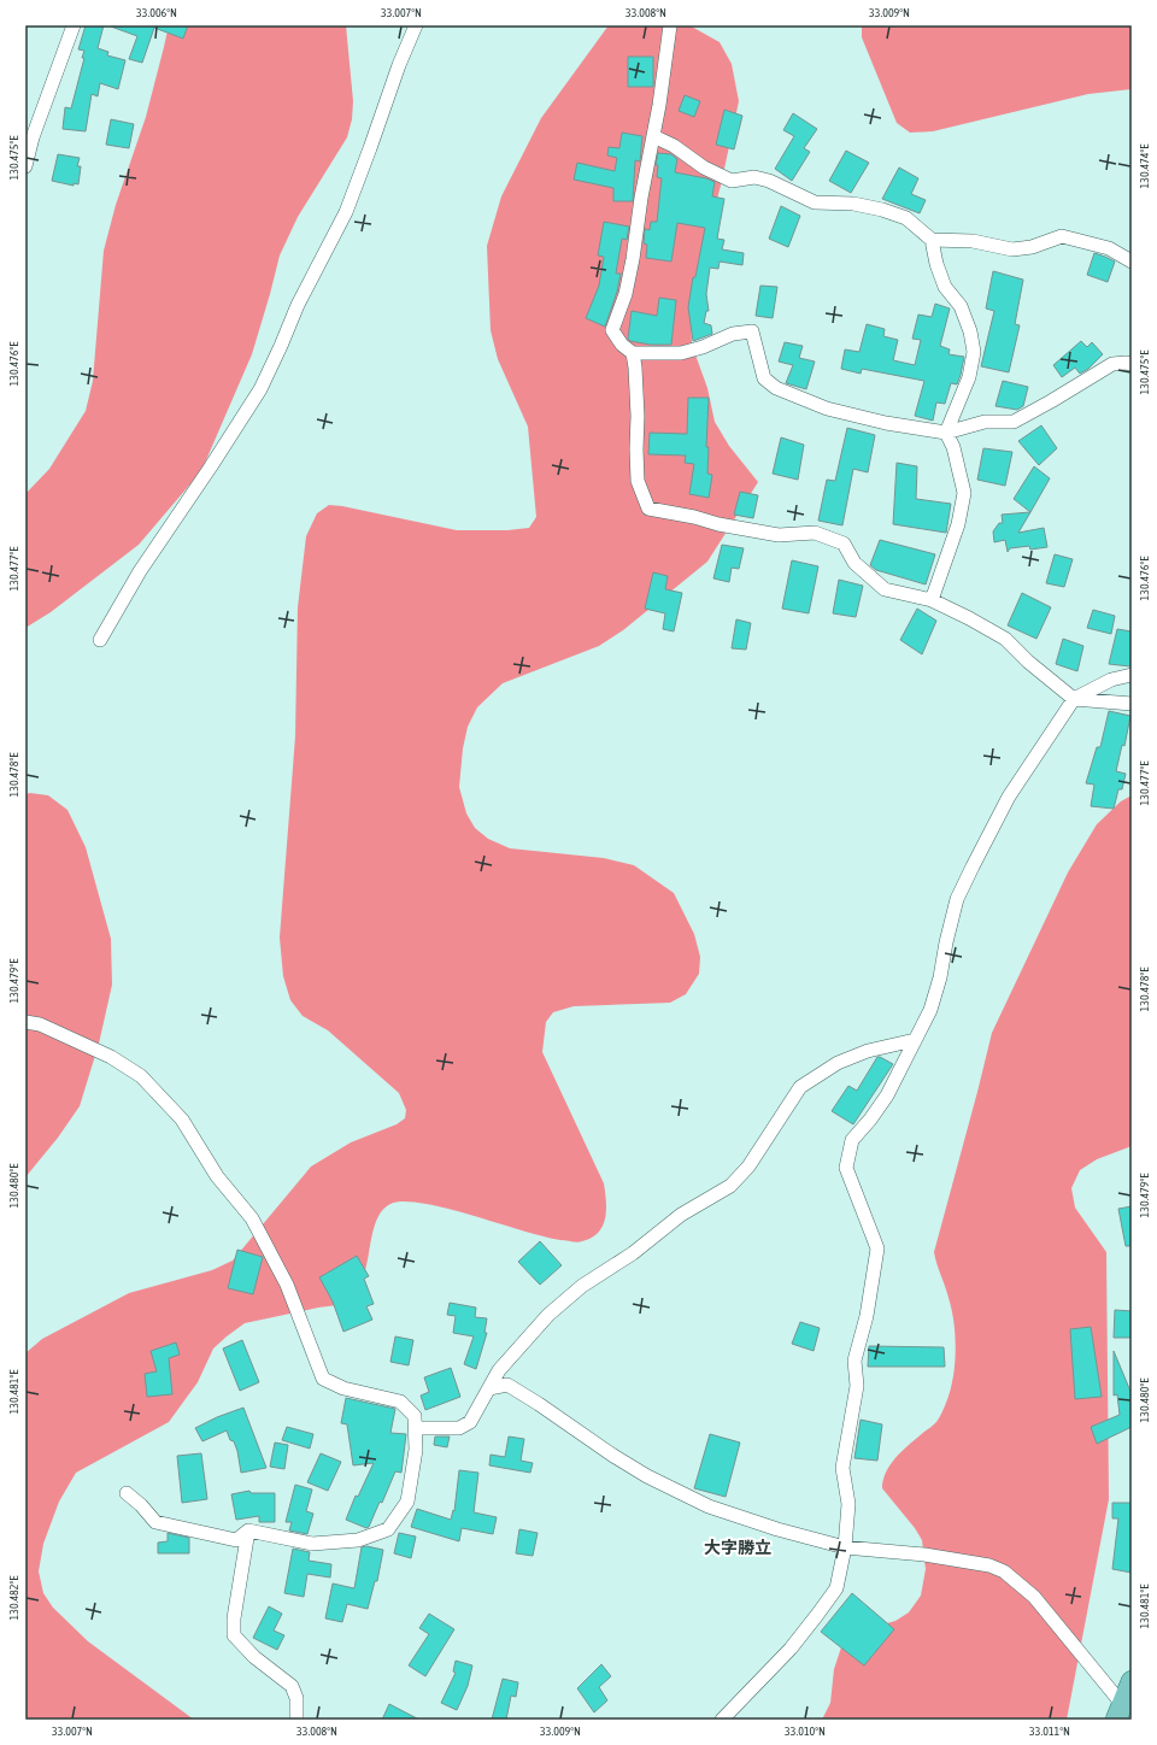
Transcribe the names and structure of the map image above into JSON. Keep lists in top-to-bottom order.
{
  "districts": ["大字勝立"],
  "coordinates": [
    "33.006°N",
    "33.007°N",
    "33.008°N",
    "33.009°N",
    "130.475°E",
    "130.474°E",
    "130.476°E",
    "130.477°E",
    "130.478°E",
    "130.479°E",
    "130.480°E",
    "130.481°E",
    "130.482°E",
    "33.010°N",
    "33.011°N"
  ]
}
